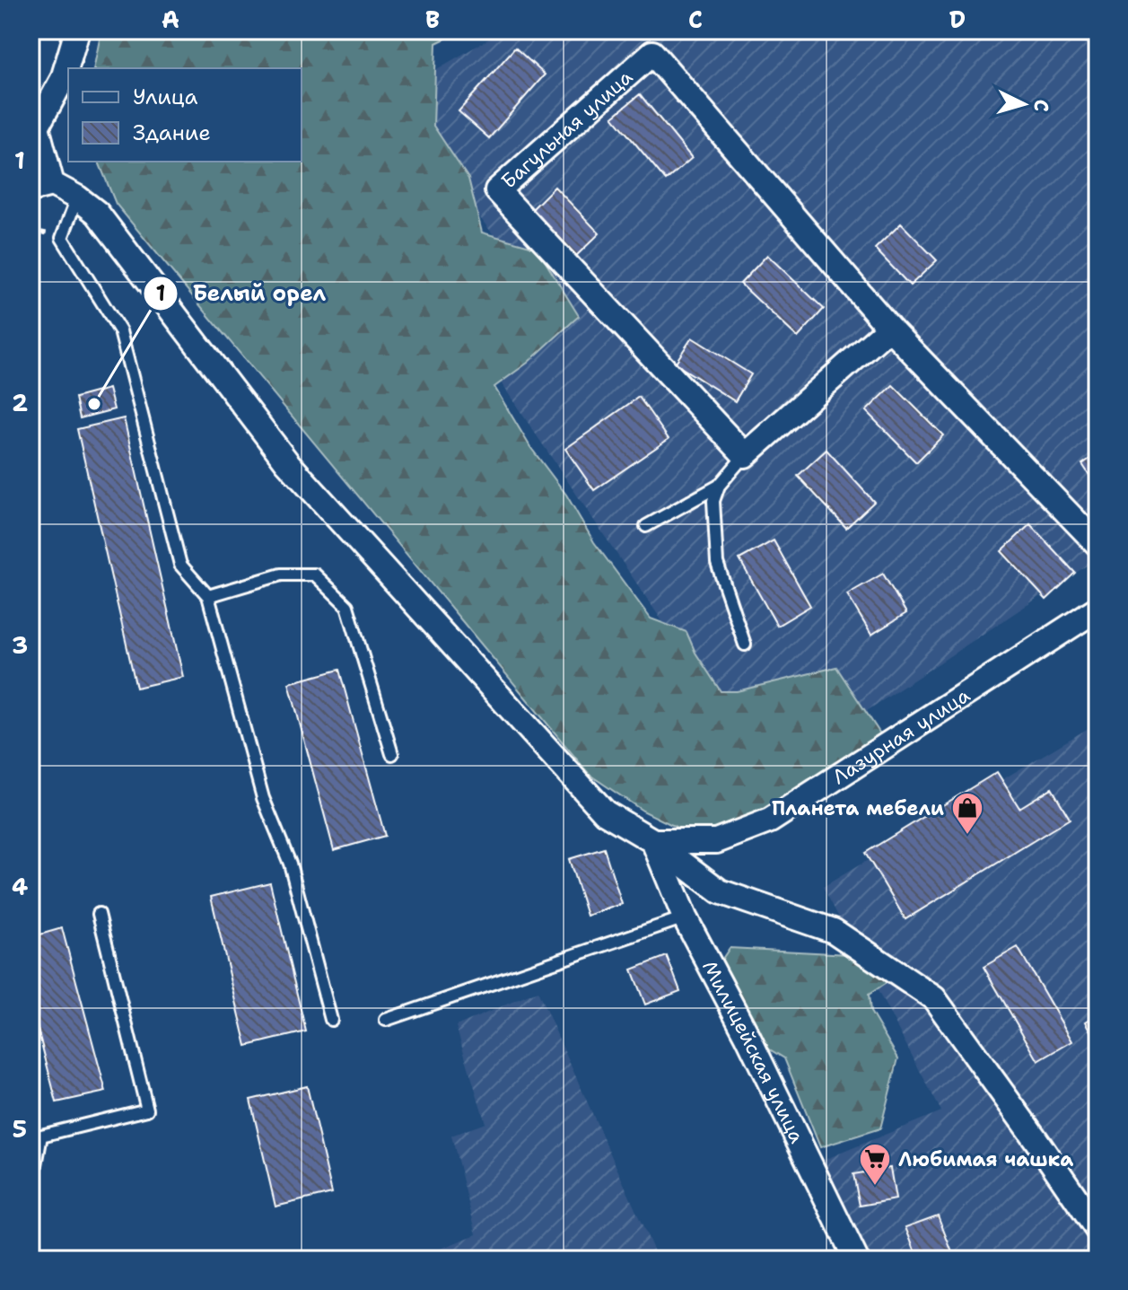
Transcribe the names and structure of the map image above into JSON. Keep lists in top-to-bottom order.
{
  "streets": {
    "street": ["Багульная улица", "Лазурная улица", "Милицейская улица"]
  },
  "crossings": [
    ["Лазурная улица", "Милицейская улица"]
  ],
  "places": {
    "other": ["Белый орел"],
    "shop": ["Планета мебели"],
    "supermarket": ["Любимая чашка"]
  },
  "legend": ["Улица", "Здание"],
  "north": "right",
  "grid": {
    "columns": [
      "A",
      "B",
      "C",
      "D"
    ],
    "rows": [
      "1",
      "2",
      "3",
      "4",
      "5"
    ]
  }
}
